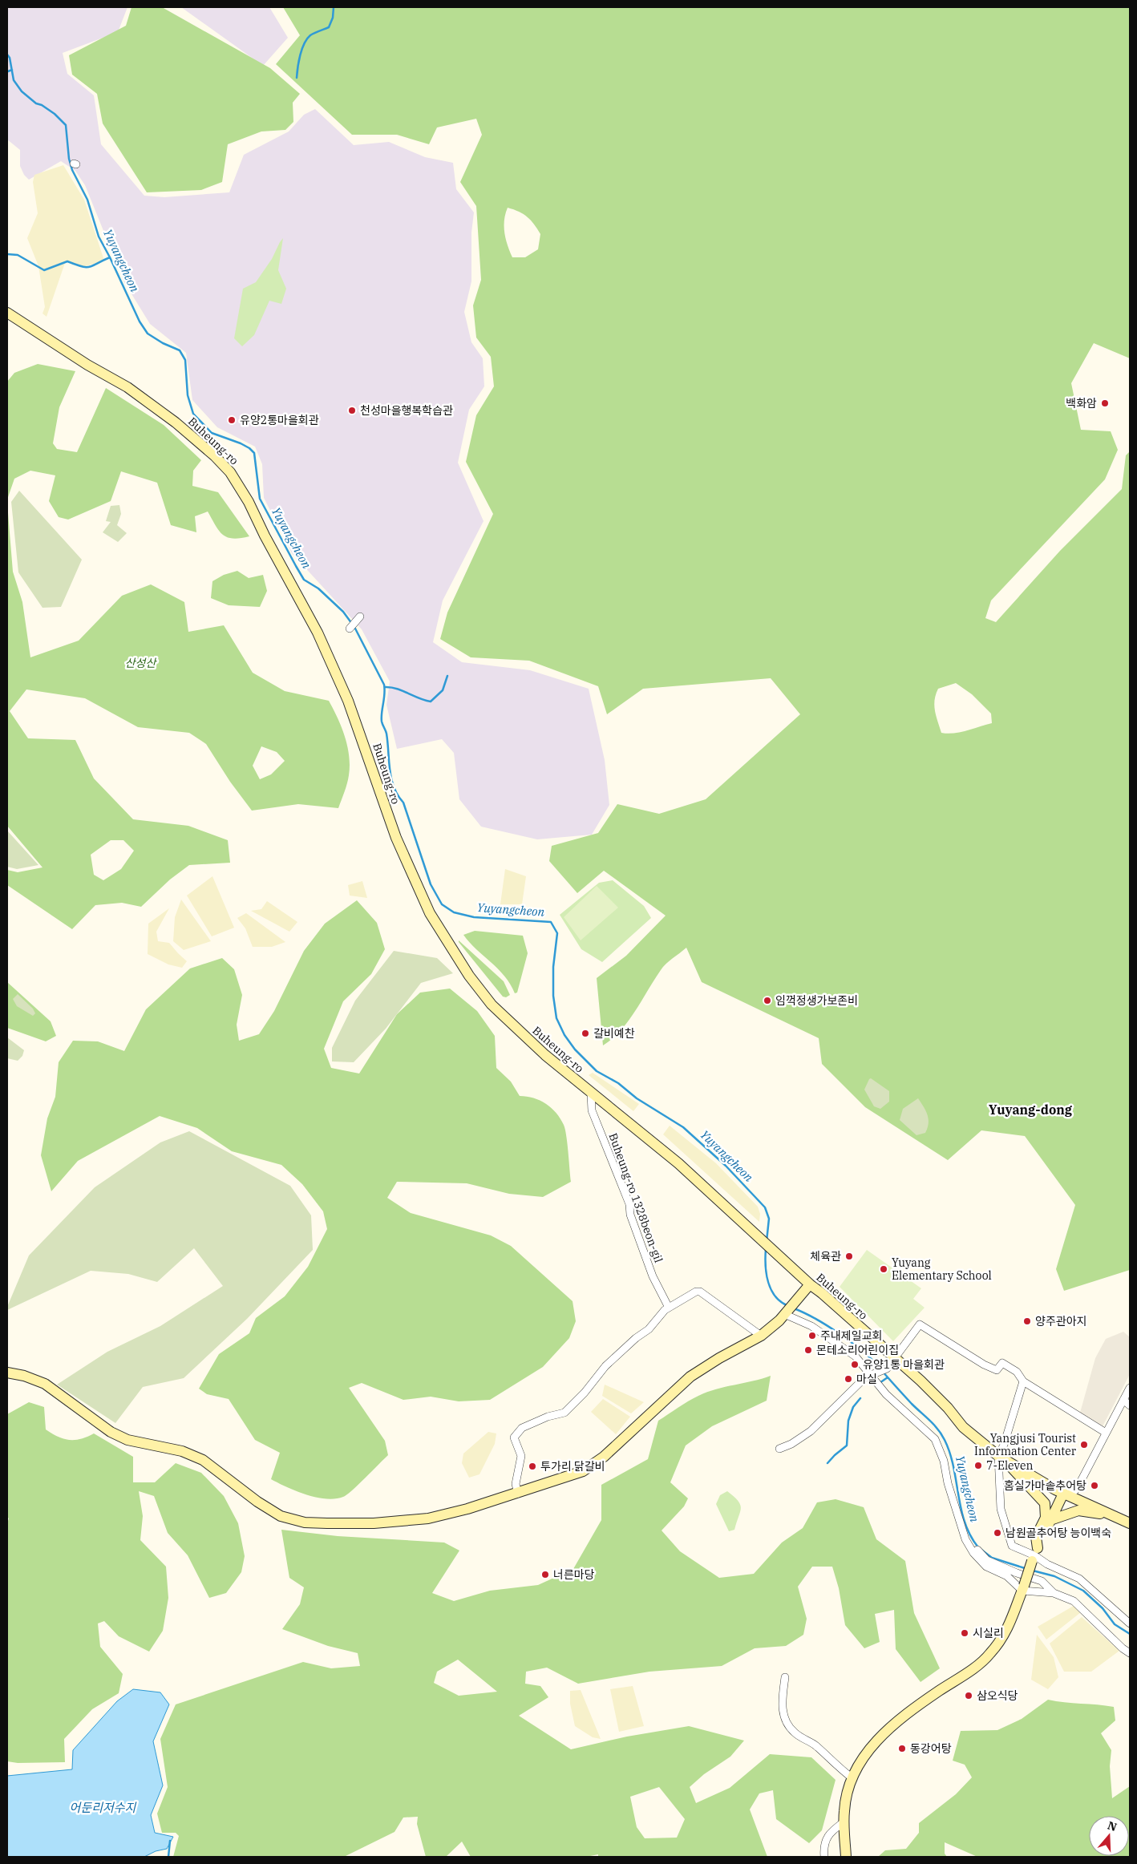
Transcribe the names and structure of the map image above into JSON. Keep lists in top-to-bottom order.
{
  "streets": {
    "main road": ["Buheung-ro"],
    "street": ["Buheung-ro 1328beon-gil"]
  },
  "crossings": [
    ["Buheung-ro", "Buheung-ro 1328beon-gil"]
  ],
  "districts": ["Yuyang-dong"],
  "water": ["Yuyangcheon", "어둔리저수지"],
  "parks": ["산성산"],
  "places": [
    "백화암",
    "천성마을행복학습관",
    "유양2통마을회관",
    "임꺽정생가보존비",
    "갈비예찬",
    "체육관",
    "Yuyang Elementary School",
    "양주관아지",
    "주내제일교회",
    "몬테소리어린이집",
    "유양1통 마을회관",
    "마실",
    "Yangjusi Tourist Information Center",
    "7-Eleven",
    "투가리 닭갈비",
    "홈실가마솥추어탕",
    "남원골추어탕 능이백숙",
    "너른마당",
    "시실리",
    "삼오식당",
    "동강어탕"
  ],
  "north": "top"
}
